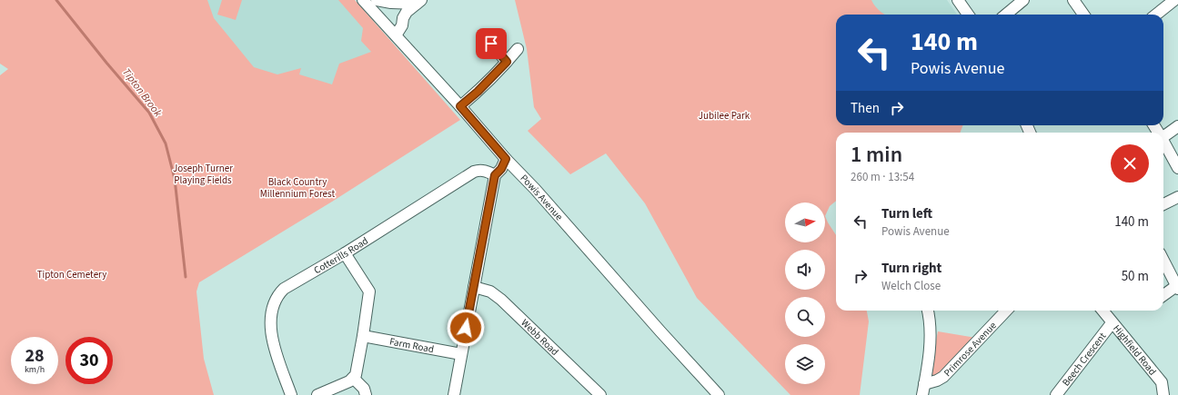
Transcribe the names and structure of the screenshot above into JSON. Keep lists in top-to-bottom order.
{
  "streets": {
    "street": [
      "Powis Avenue",
      "Cotterills Road",
      "Webb Road",
      "Farm Road",
      "Primrose Avenue",
      "Highfield Road",
      "Beech Crescent"
    ]
  },
  "crossings": [
    ["Highfield Road", "Beech Crescent"]
  ],
  "water": ["Tipton Brook"],
  "parks": [
    "Jubilee Park",
    "Joseph Turner Playing Fields",
    "Black Country Millennium Forest",
    "Tipton Cemetery"
  ],
  "north": "right",
  "page": {
    "turn": ["140 m", "Powis Avenue"],
    "then": "Then",
    "heading": ["1 min", "260 m · 13:54"],
    "list": [
      {
        "name": "Turn left",
        "note": "Powis Avenue",
        "value": "140 m"
      },
      {
        "name": "Turn right",
        "note": "Welch Close",
        "value": "50 m"
      }
    ],
    "speed": "28 km/h",
    "limit": "30"
  }
}
